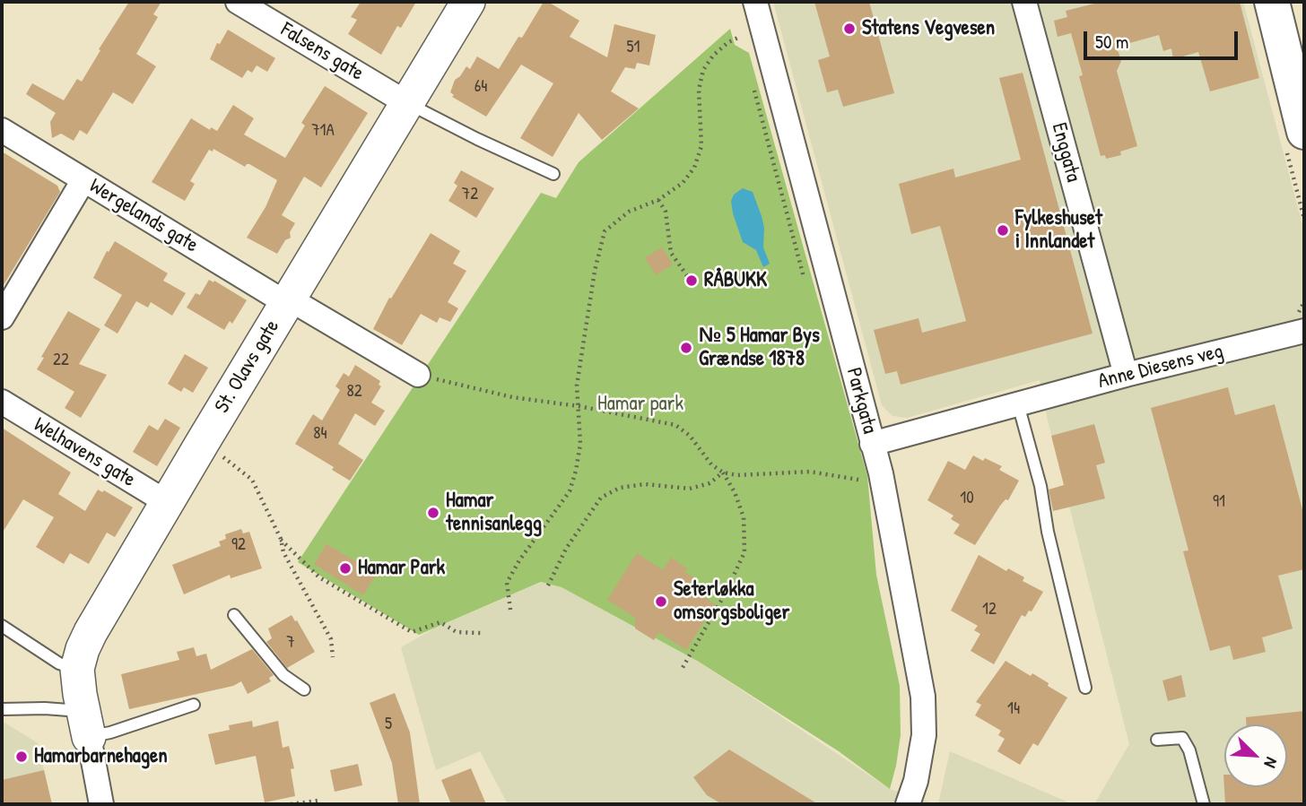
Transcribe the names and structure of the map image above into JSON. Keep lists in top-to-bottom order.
{
  "streets": {
    "main road": ["St. Olavs gate"],
    "street": [
      "Falsens gate",
      "Enggata",
      "Wergelands gate",
      "Anne Diesens veg",
      "Parkgata",
      "Welhavens gate"
    ]
  },
  "crossings": [
    ["Falsens gate", "St. Olavs gate"],
    ["Enggata", "Anne Diesens veg"],
    ["Wergelands gate", "St. Olavs gate"],
    ["St. Olavs gate", "Welhavens gate"],
    ["Anne Diesens veg", "Parkgata"]
  ],
  "parks": ["Hamar park"],
  "places": [
    "Statens Vegvesen",
    "Fylkeshuset i Innlandet",
    "RÅBUKK",
    "№ 5 Hamar Bys Grændse 1878",
    "Hamar tennisanlegg",
    "Hamar Park",
    "Seterløkka omsorgsboliger",
    "Hamarbarnehagen"
  ],
  "house_numbers": [
    "51",
    "64",
    "71A",
    "72",
    "22",
    "82",
    "84",
    "10",
    "91",
    "92",
    "12",
    "7",
    "14",
    "5"
  ],
  "scale_bar": "50 m",
  "north": "bottom right"
}
